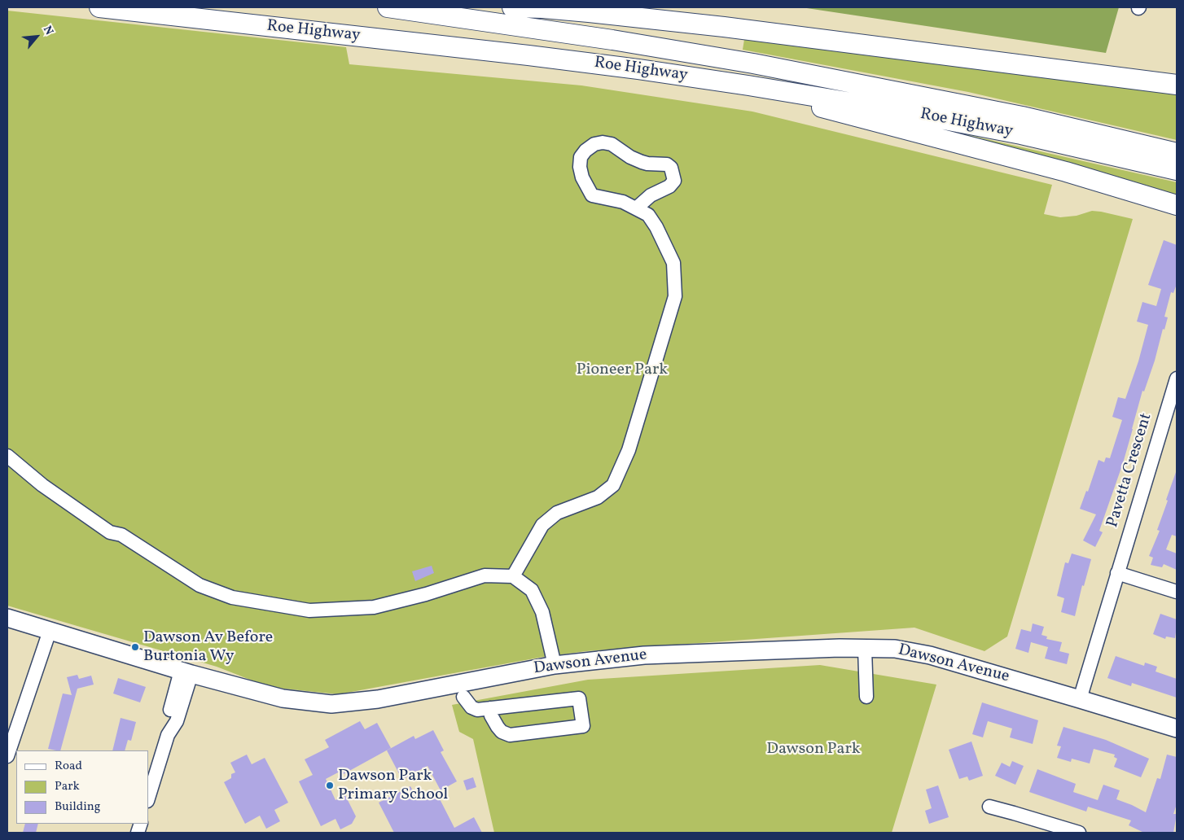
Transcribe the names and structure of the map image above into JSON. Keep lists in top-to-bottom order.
{
  "streets": {
    "highway": ["Roe Highway"],
    "main road": ["Dawson Avenue"],
    "street": ["Pavetta Crescent"]
  },
  "crossings": [
    ["Pavetta Crescent", "Dawson Avenue"]
  ],
  "parks": ["Pioneer Park", "Dawson Park"],
  "places": ["Dawson Av Before Burtonia Wy", "Dawson Park Primary School"],
  "legend": ["Road", "Park", "Building"],
  "north": "top right"
}
